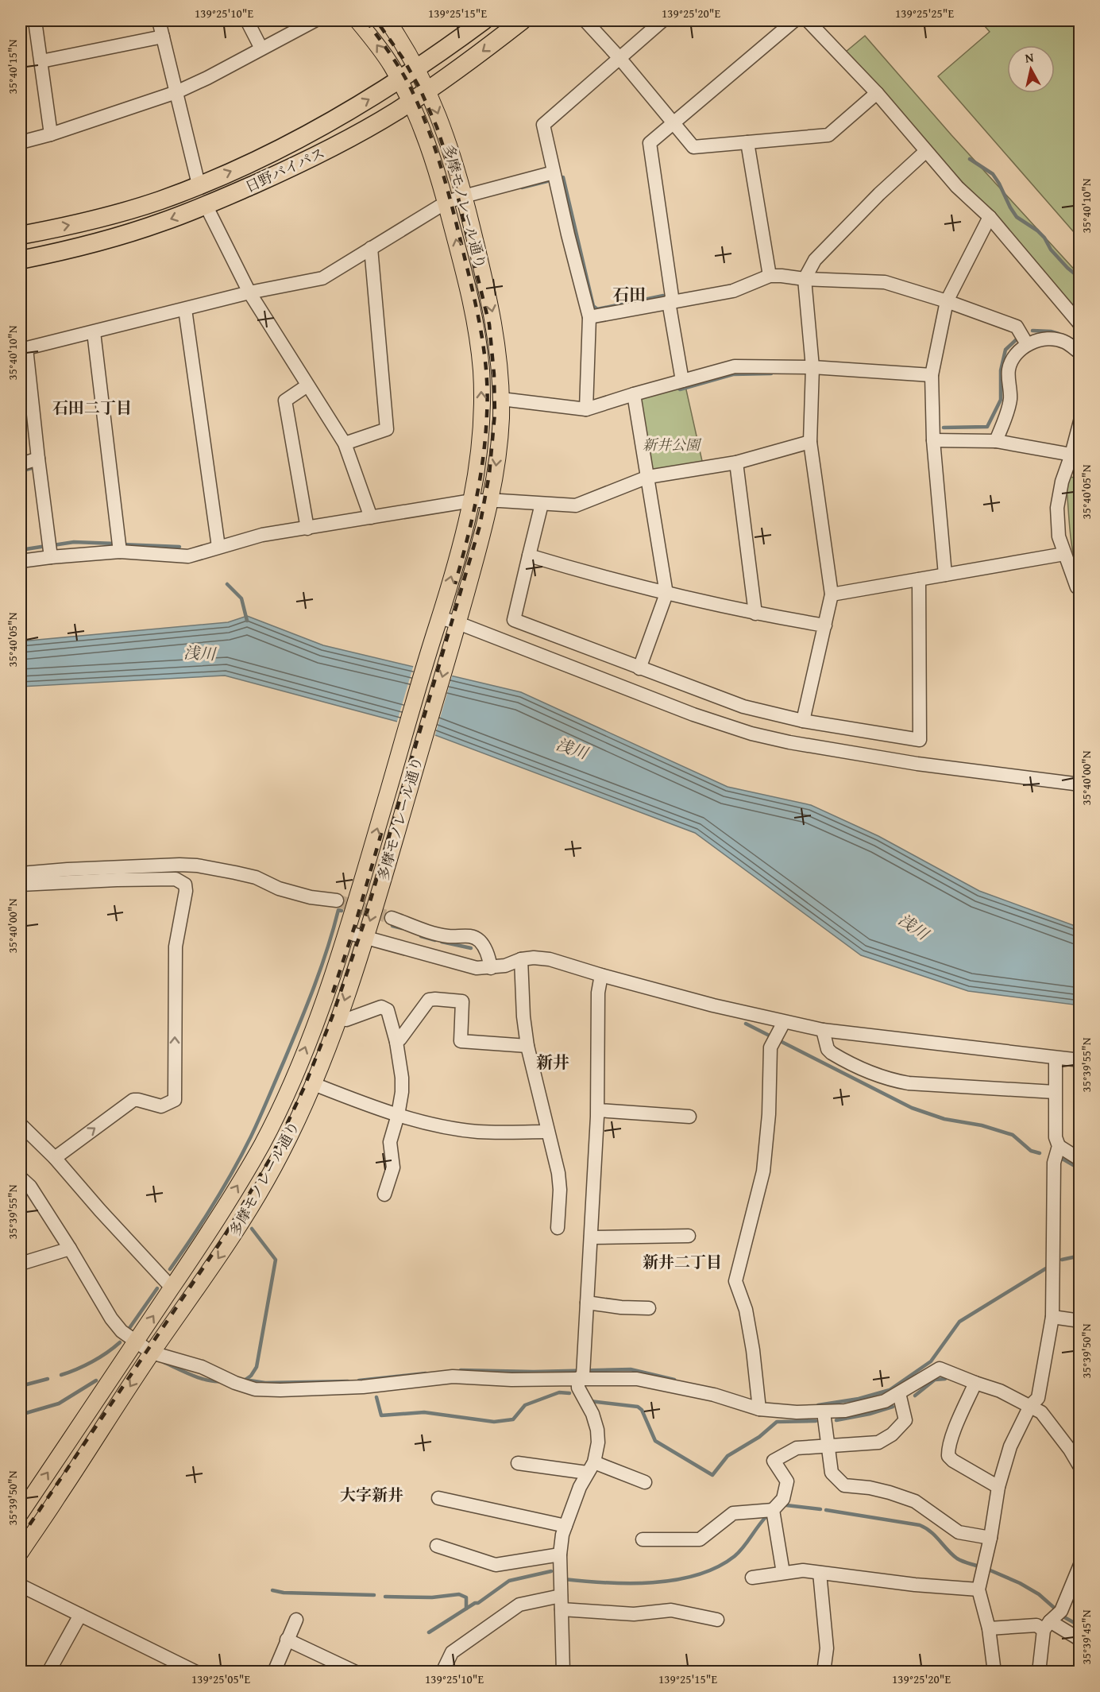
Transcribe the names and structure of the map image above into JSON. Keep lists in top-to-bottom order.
{
  "streets": {
    "highway": ["日野バイパス"],
    "main road": ["多摩モノレール通り"]
  },
  "crossings": [
    ["日野バイパス", "多摩モノレール通り"]
  ],
  "districts": [
    "石田",
    "石田二丁目",
    "新井",
    "新井二丁目",
    "大字新井"
  ],
  "water": ["浅川"],
  "parks": ["新井公園"],
  "north": "top",
  "coordinates": [
    "139°25'10\"E",
    "139°25'15\"E",
    "139°25'20\"E",
    "139°25'25\"E",
    "35°40'15\"N",
    "35°40'10\"N",
    "35°40'05\"N",
    "35°40'00\"N",
    "35°39'55\"N",
    "35°39'50\"N",
    "35°39'45\"N",
    "139°25'05\"E"
  ]
}
